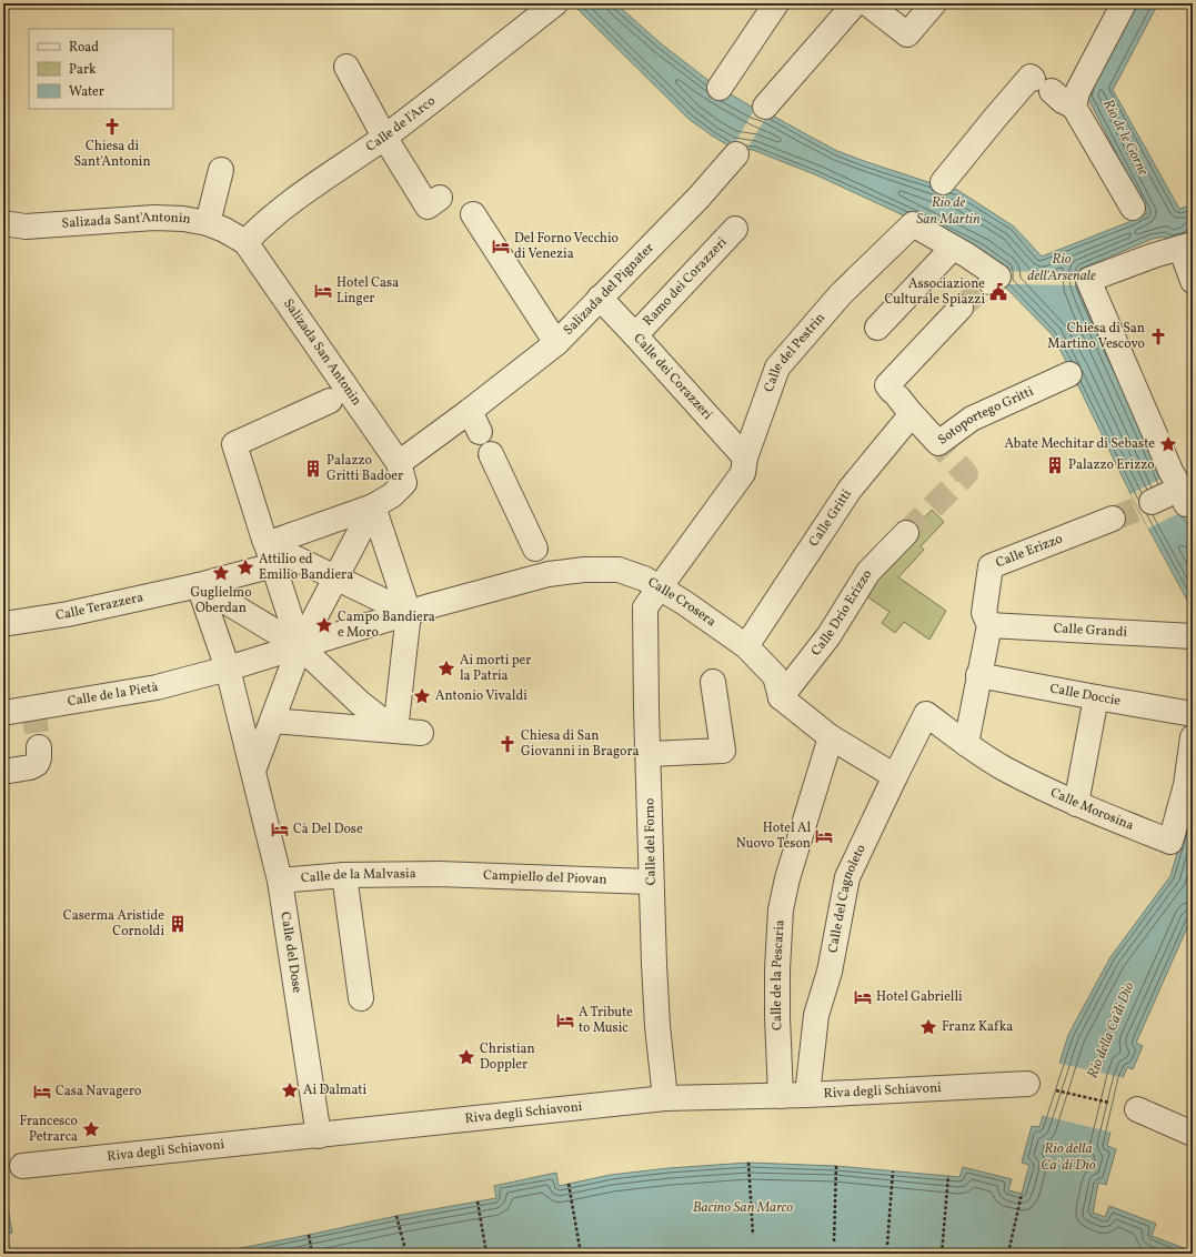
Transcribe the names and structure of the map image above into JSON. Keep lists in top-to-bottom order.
{
  "streets": {
    "street": [
      "Calle de l'Arco",
      "Salizada Sant'Antonin",
      "Ramo dei Corazzeri",
      "Salizada del Pignater",
      "Salizada San Antonin",
      "Calle del Pestrin",
      "Calle dei Corazzeri",
      "Sotoportego Gritti",
      "Calle Gritti",
      "Calle Erizzo",
      "Calle Crosera",
      "Calle Terazzera",
      "Calle Drio Erizzo",
      "Calle Grandi",
      "Calle de la Pietà",
      "Calle Doccie",
      "Calle Morosina",
      "Calle del Forno",
      "Calle de la Malvasia",
      "Campiello del Piovan",
      "Calle del Cagnoleto",
      "Calle del Dose",
      "Calle de la Pescaria",
      "Riva degli Schiavoni"
    ]
  },
  "crossings": [
    ["Calle de l'Arco", "Salizada Sant'Antonin"],
    ["Calle de l'Arco", "Salizada San Antonin"],
    ["Salizada Sant'Antonin", "Salizada San Antonin"],
    ["Ramo dei Corazzeri", "Calle dei Corazzeri"],
    ["Salizada del Pignater", "Salizada San Antonin"],
    ["Salizada del Pignater", "Calle dei Corazzeri"],
    ["Calle del Pestrin", "Calle dei Corazzeri"],
    ["Calle del Pestrin", "Calle Crosera"],
    ["Calle del Pestrin", "Calle del Forno"],
    ["Sotoportego Gritti", "Calle Gritti"],
    ["Calle Gritti", "Calle Crosera"],
    ["Calle Erizzo", "Calle Grandi"],
    ["Calle Erizzo", "Calle Doccie"],
    ["Calle Erizzo", "Calle Morosina"],
    ["Calle Crosera", "Calle Drio Erizzo"],
    ["Calle Crosera", "Calle del Forno"],
    ["Calle Morosina", "Calle del Cagnoleto"],
    ["Calle del Forno", "Campiello del Piovan"],
    ["Calle del Forno", "Riva degli Schiavoni"],
    ["Calle de la Malvasia", "Campiello del Piovan"],
    ["Calle de la Malvasia", "Calle del Dose"],
    ["Calle del Cagnoleto", "Riva degli Schiavoni"],
    ["Calle del Dose", "Riva degli Schiavoni"],
    ["Calle de la Pescaria", "Riva degli Schiavoni"]
  ],
  "water": [
    "Rio de le Gorne",
    "Rio de San Martin",
    "Rio dell'Arsenale",
    "Rio della Ca'di Dio",
    "Rio della Ca' di Dio",
    "Bacino San Marco"
  ],
  "places": {
    "church": ["Chiesa di Sant'Antonin", "Chiesa di San Martino Vescovo", "Chiesa di San Giovanni in Bragora"],
    "hotel": [
      "Del Forno Vecchio di Venezia",
      "Hotel Casa Linger",
      "Cà Del Dose",
      "Hotel Al Nuovo Teson",
      "Hotel Gabrielli",
      "A Tribute to Music",
      "Casa Navagero"
    ],
    "public building": ["Associazione Culturale Spiazzi"],
    "place": [
      "Abate Mechitar di Sebaste",
      "Attilio ed Emilio Bandiera",
      "Guglielmo Oberdan",
      "Campo Bandiera e Moro",
      "Ai morti per la Patria",
      "Antonio Vivaldi",
      "Franz Kafka",
      "Christian Doppler",
      "Ai Dalmati",
      "Francesco Petrarca"
    ],
    "building": ["Palazzo Erizzo", "Palazzo Gritti Badoer", "Caserma Aristide Cornoldi"]
  },
  "legend": ["Road", "Park", "Water"]
}
